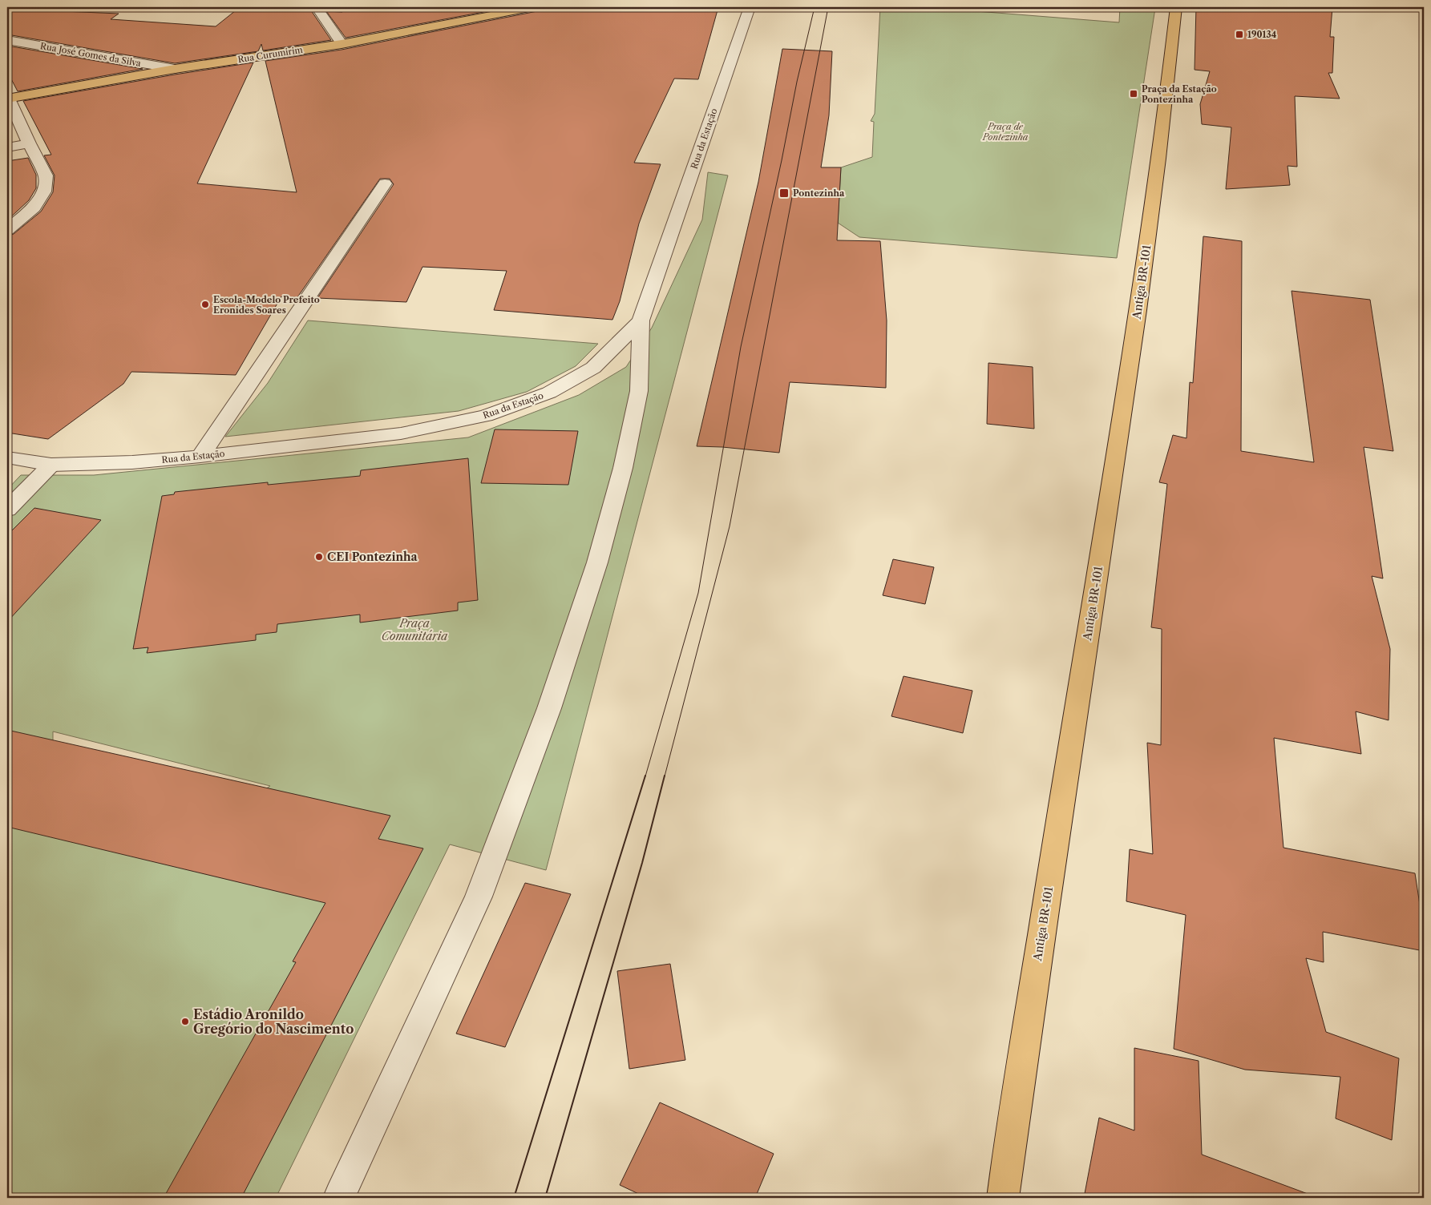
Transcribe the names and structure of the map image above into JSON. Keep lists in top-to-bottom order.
{
  "streets": {
    "main road": ["Rua Curumirim", "Antiga BR-101"],
    "street": ["Rua José Gomes da Silva", "Rua da Estação"]
  },
  "crossings": [
    ["Rua José Gomes da Silva", "Rua Curumirim"]
  ],
  "parks": ["Praça de Pontezinha", "Praça Comunitária"],
  "places": {
    "transit": ["190134", "Praça da Estação Pontezinha", "Pontezinha"],
    "other": ["Escola-Modelo Prefeito Eronides Soares", "CEI Pontezinha", "Estádio Aronildo Gregório do Nascimento"]
  }
}
